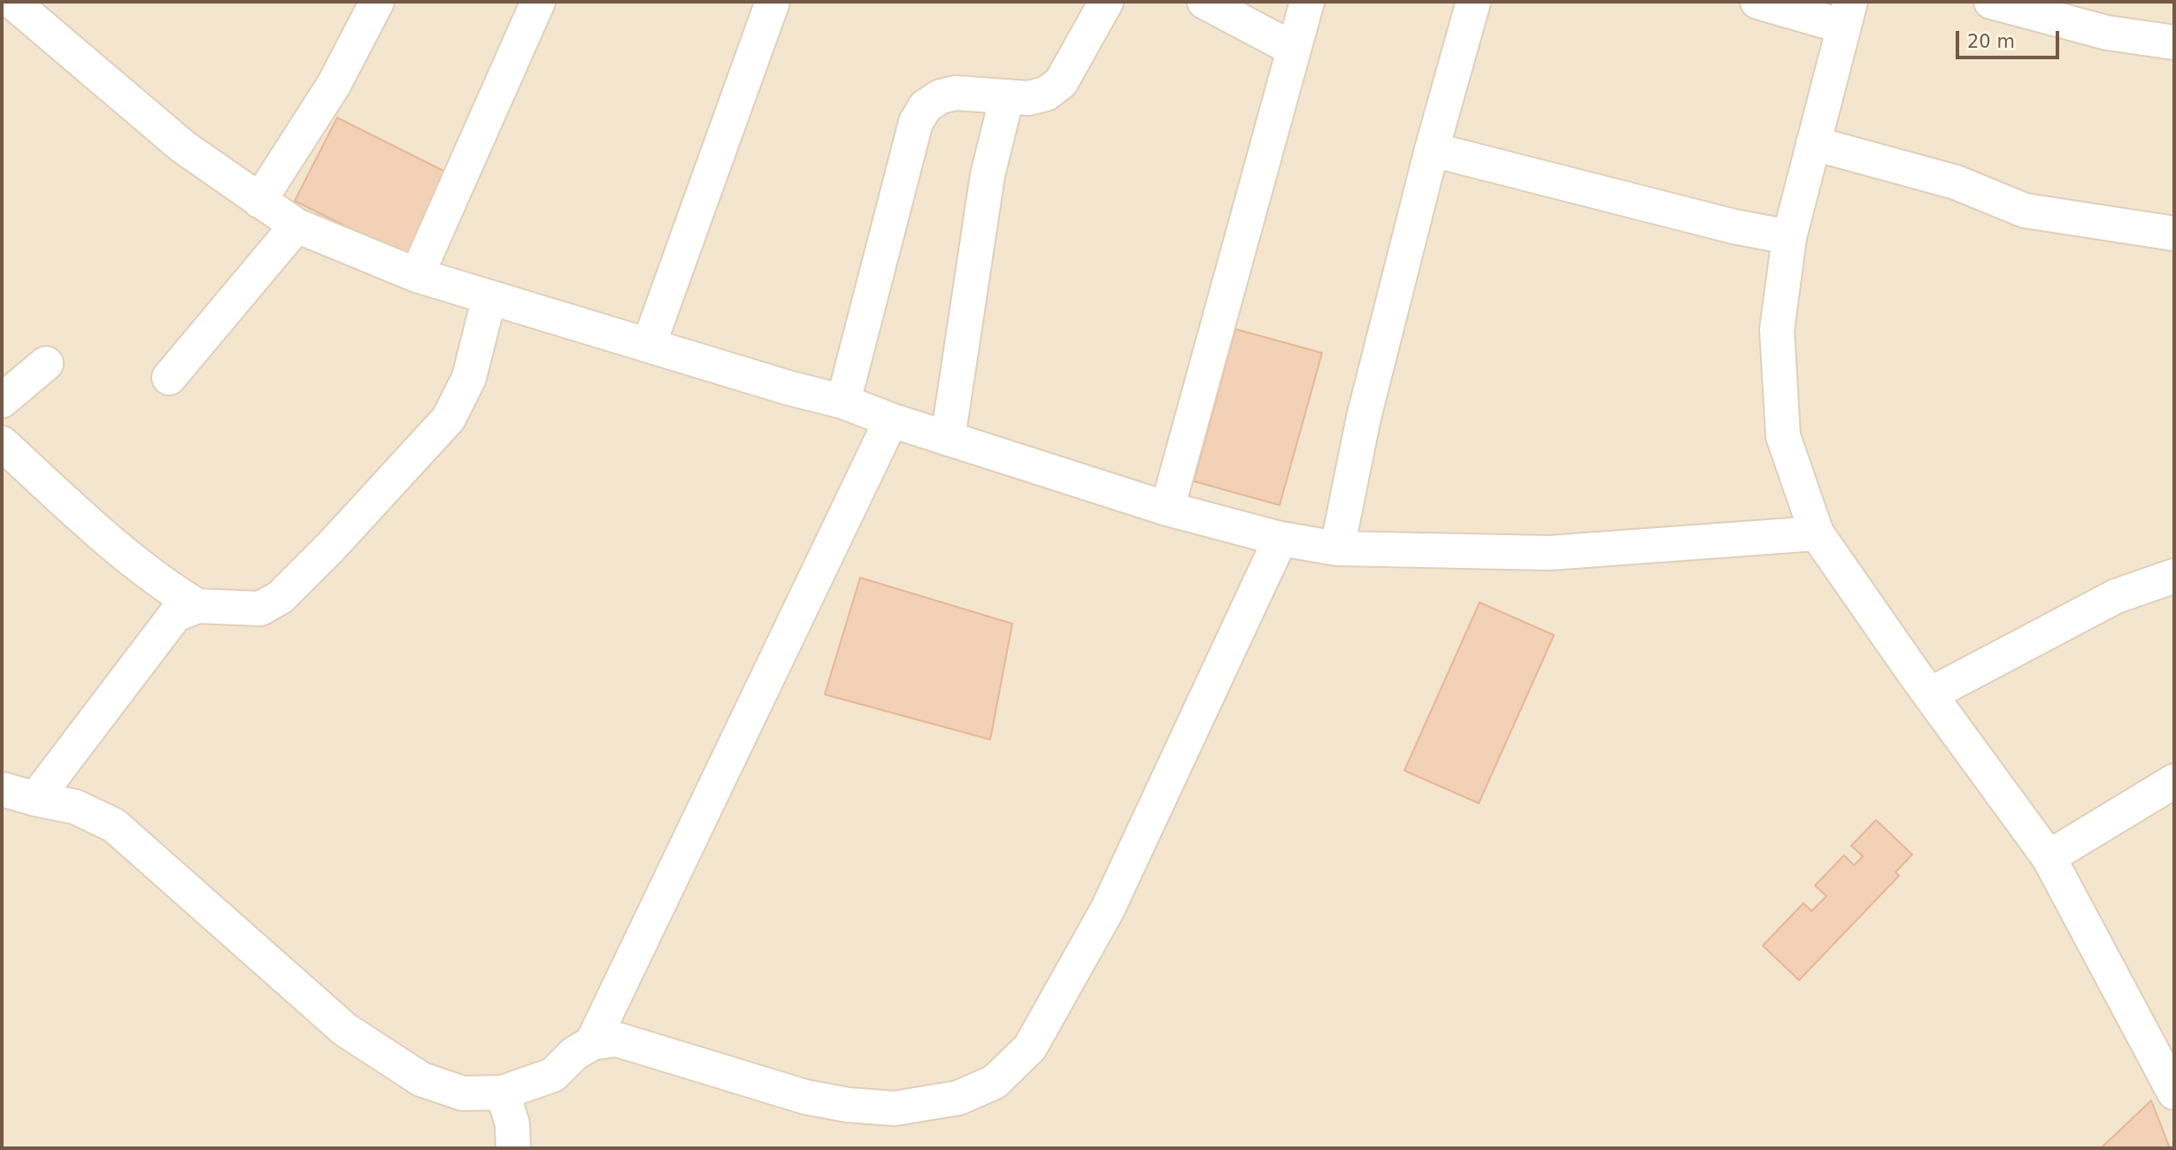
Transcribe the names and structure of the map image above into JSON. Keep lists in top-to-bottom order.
{
  "scale_bar": "20 m"
}
